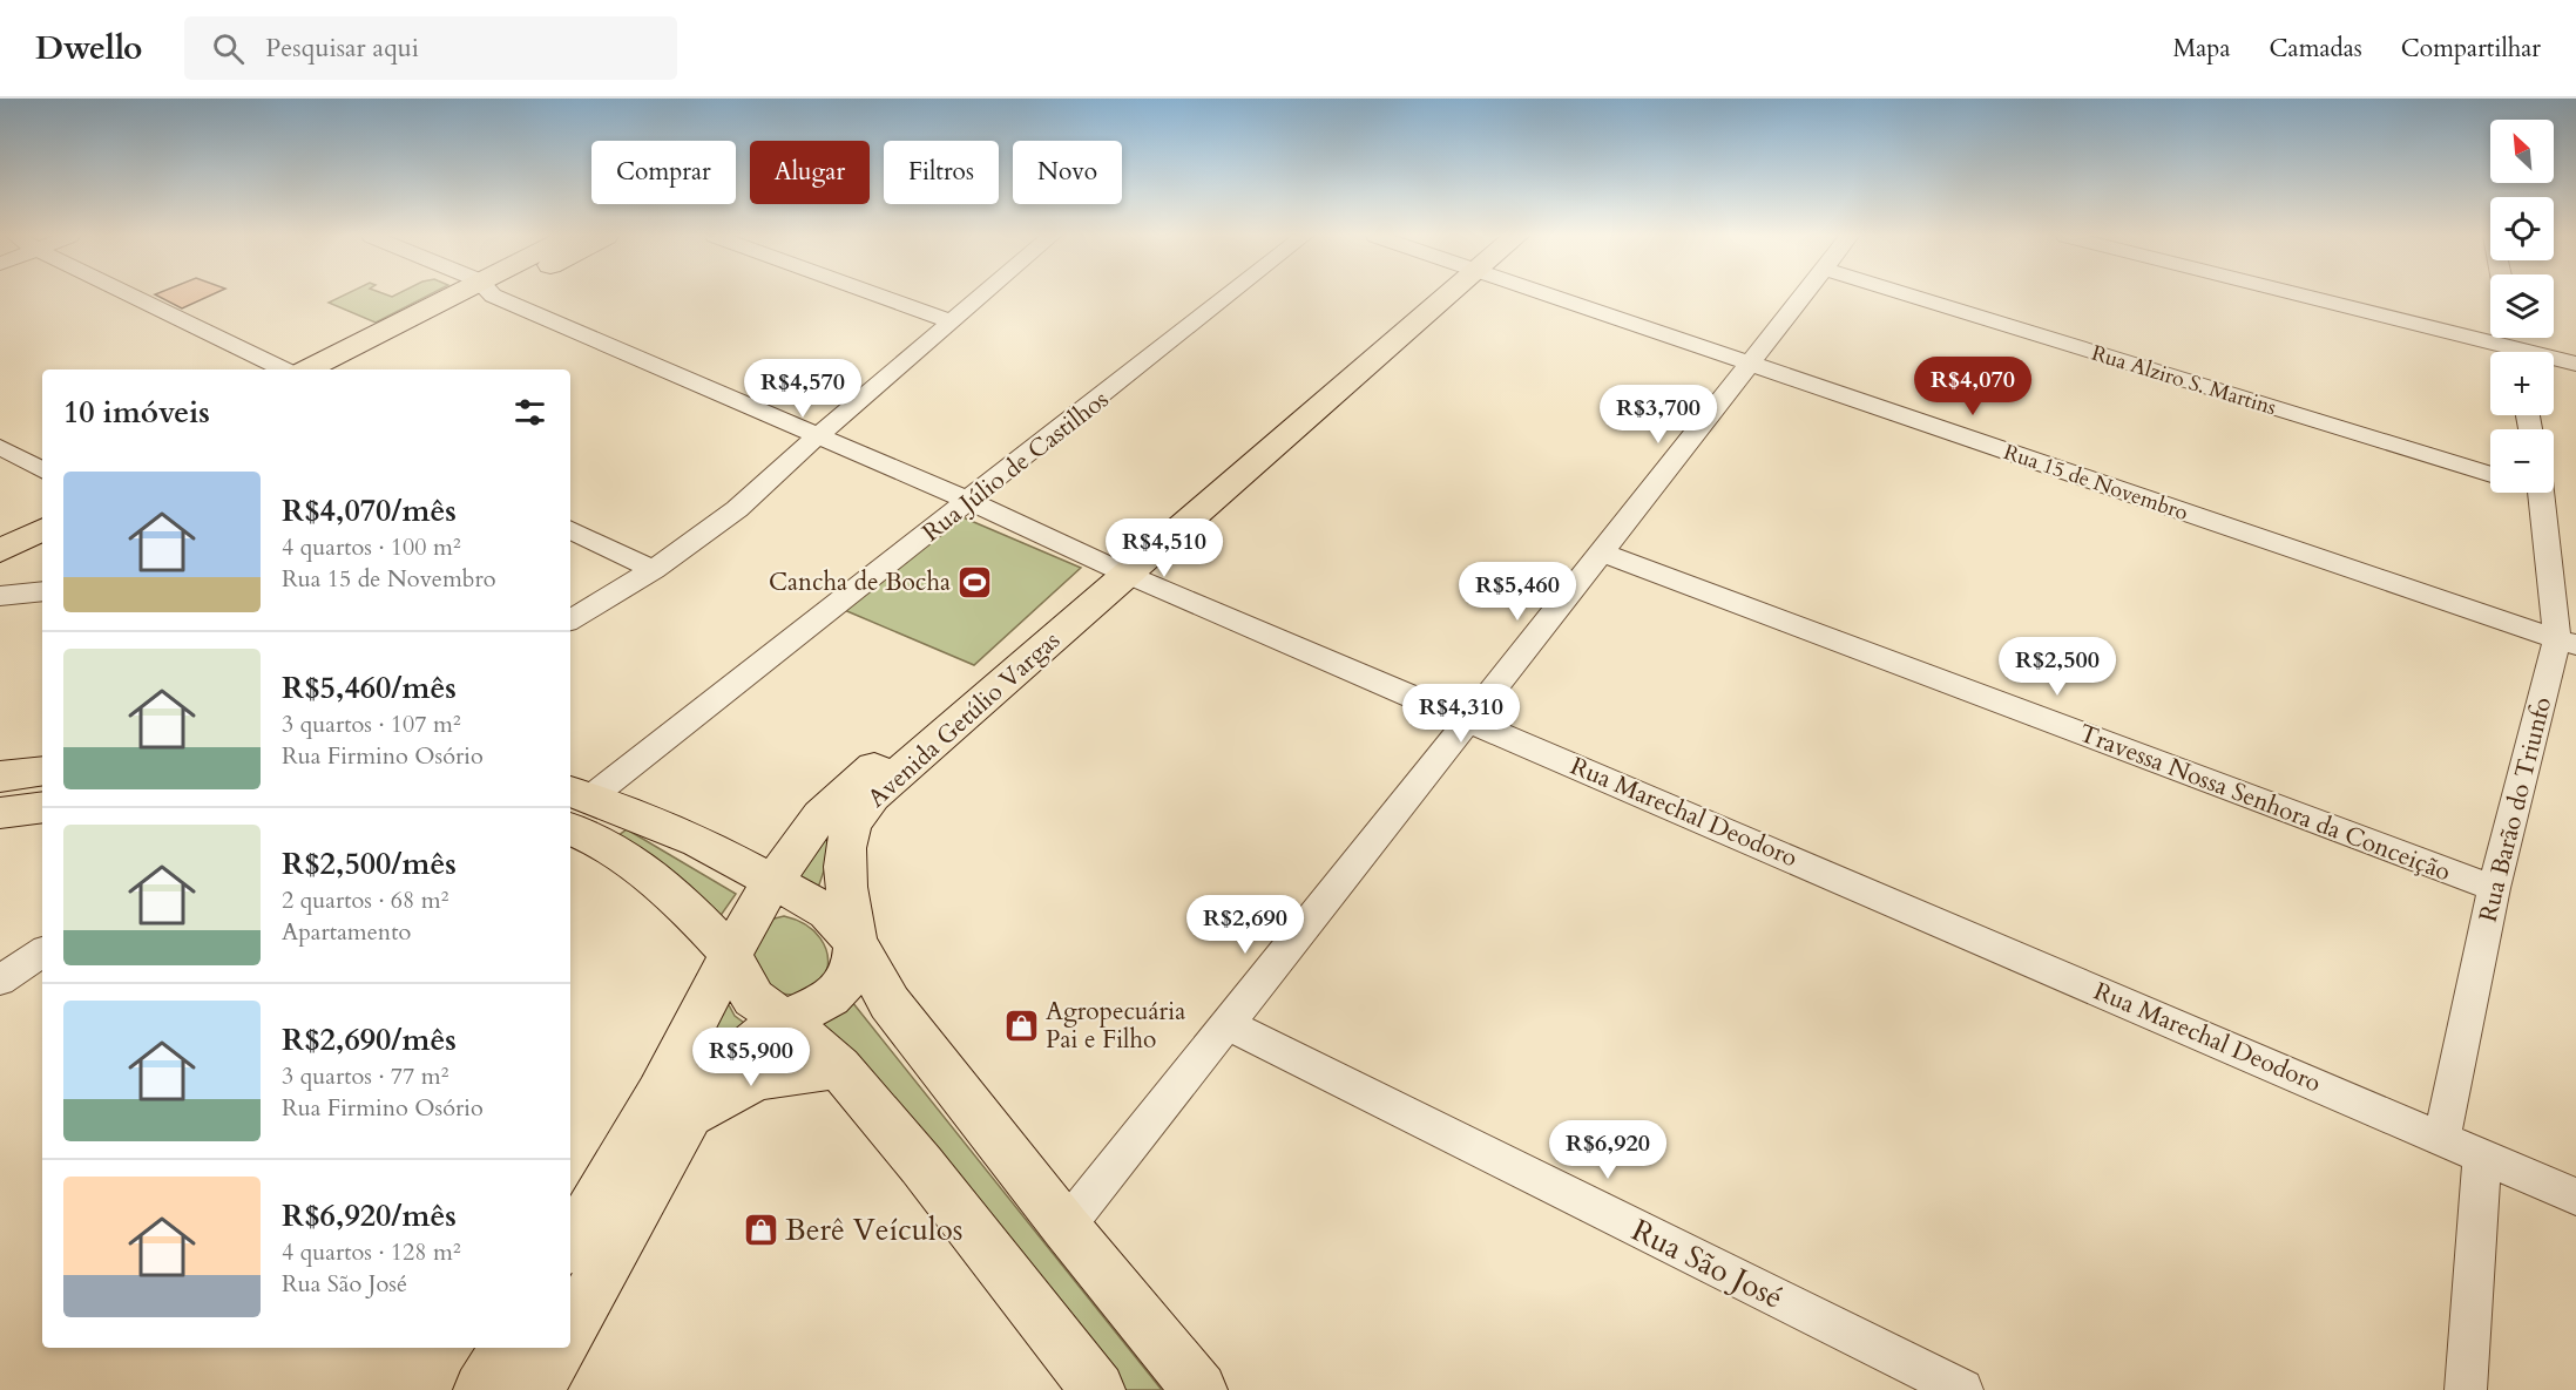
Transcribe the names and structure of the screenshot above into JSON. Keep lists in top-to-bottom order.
{
  "streets": {
    "main road": ["Avenida Getúlio Vargas"],
    "street": [
      "Rua Alziro S. Martins",
      "Rua Júlio de Castilhos",
      "Rua 15 de Novembro",
      "Travessa Nossa Senhora da Conceição",
      "Rua Barão do Triunfo",
      "Rua Marechal Deodoro",
      "Rua São José"
    ]
  },
  "crossings": [
    ["Rua Júlio de Castilhos", "Rua Marechal Deodoro"],
    ["Rua 15 de Novembro", "Rua Barão do Triunfo"],
    ["Avenida Getúlio Vargas", "Rua Marechal Deodoro"],
    ["Travessa Nossa Senhora da Conceição", "Rua Barão do Triunfo"],
    ["Rua Barão do Triunfo", "Rua Marechal Deodoro"]
  ],
  "places": {
    "sports": ["Cancha de Bocha"],
    "shop": ["Agropecuária Pai e Filho", "Berê Veículos"]
  },
  "north": "top left",
  "page": {
    "header": "Dwello",
    "search": "Pesquisar aqui",
    "nav": ["Mapa", "Camadas", "Compartilhar"],
    "map_buttons": ["+", "−"],
    "chip": [
      "Comprar",
      "Alugar",
      "Filtros",
      "Novo"
    ],
    "price": [
      "R$4,070",
      "R$4,570",
      "R$3,700",
      "R$4,510",
      "R$5,460",
      "R$2,500",
      "R$4,310",
      "R$2,690",
      "R$5,900",
      "R$6,920"
    ],
    "heading": "10 imóveis",
    "list": [
      {
        "name": "R$4,070/mês",
        "note": "4 quartos · 100 m² · Rua 15 de Novembro"
      },
      {
        "name": "R$5,460/mês",
        "note": "3 quartos · 107 m² · Rua Firmino Osório"
      },
      {
        "name": "R$2,500/mês",
        "note": "2 quartos · 68 m² · Apartamento"
      },
      {
        "name": "R$2,690/mês",
        "note": "3 quartos · 77 m² · Rua Firmino Osório"
      },
      {
        "name": "R$6,920/mês",
        "note": "4 quartos · 128 m² · Rua São José"
      }
    ]
  }
}
